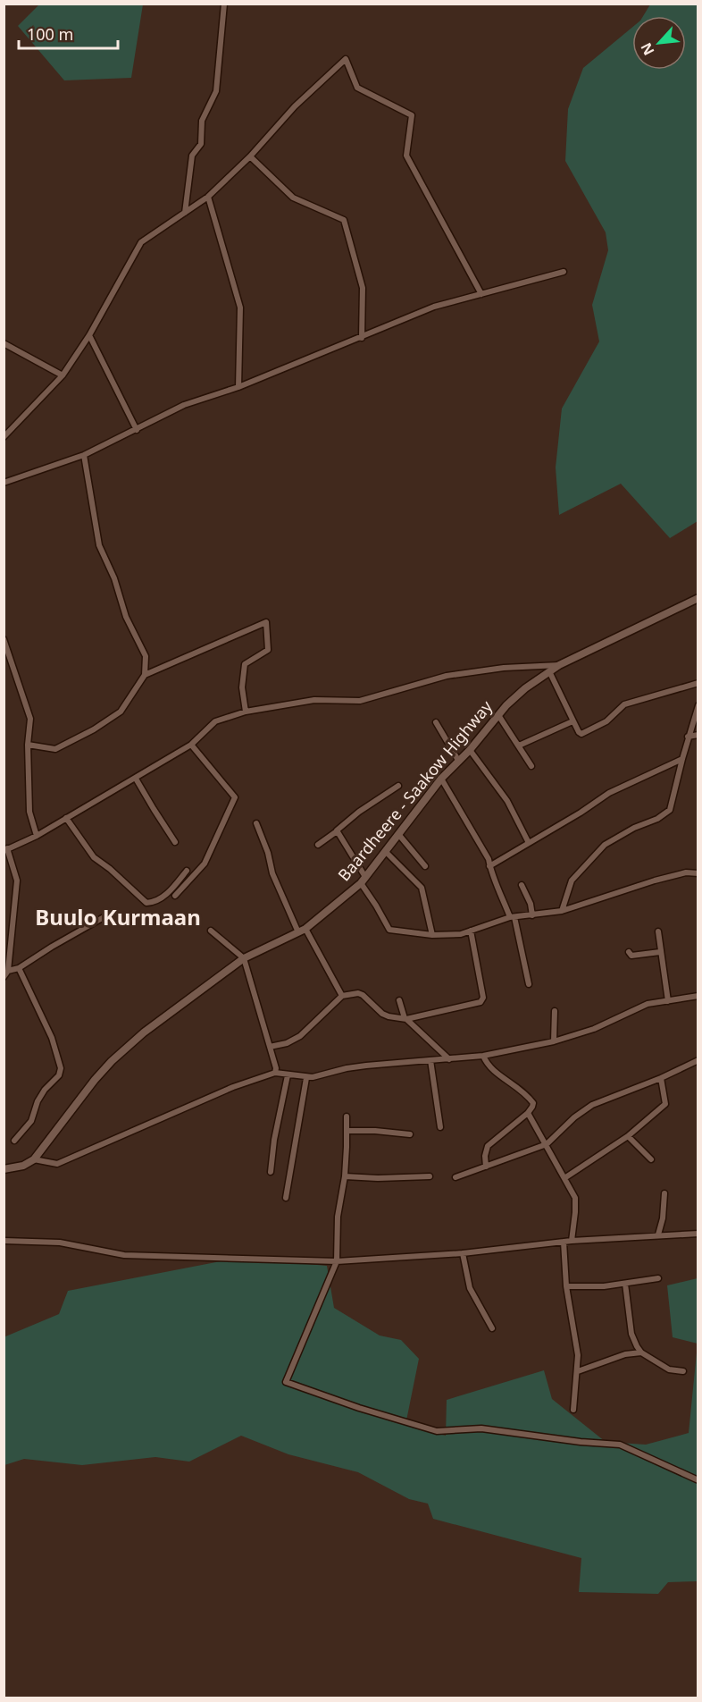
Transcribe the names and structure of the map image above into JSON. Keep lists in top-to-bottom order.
{
  "streets": {
    "main road": ["Baardheere - Saakow Highway"]
  },
  "districts": ["Buulo Kurmaan"],
  "scale_bar": "100 m",
  "north": "bottom left"
}
